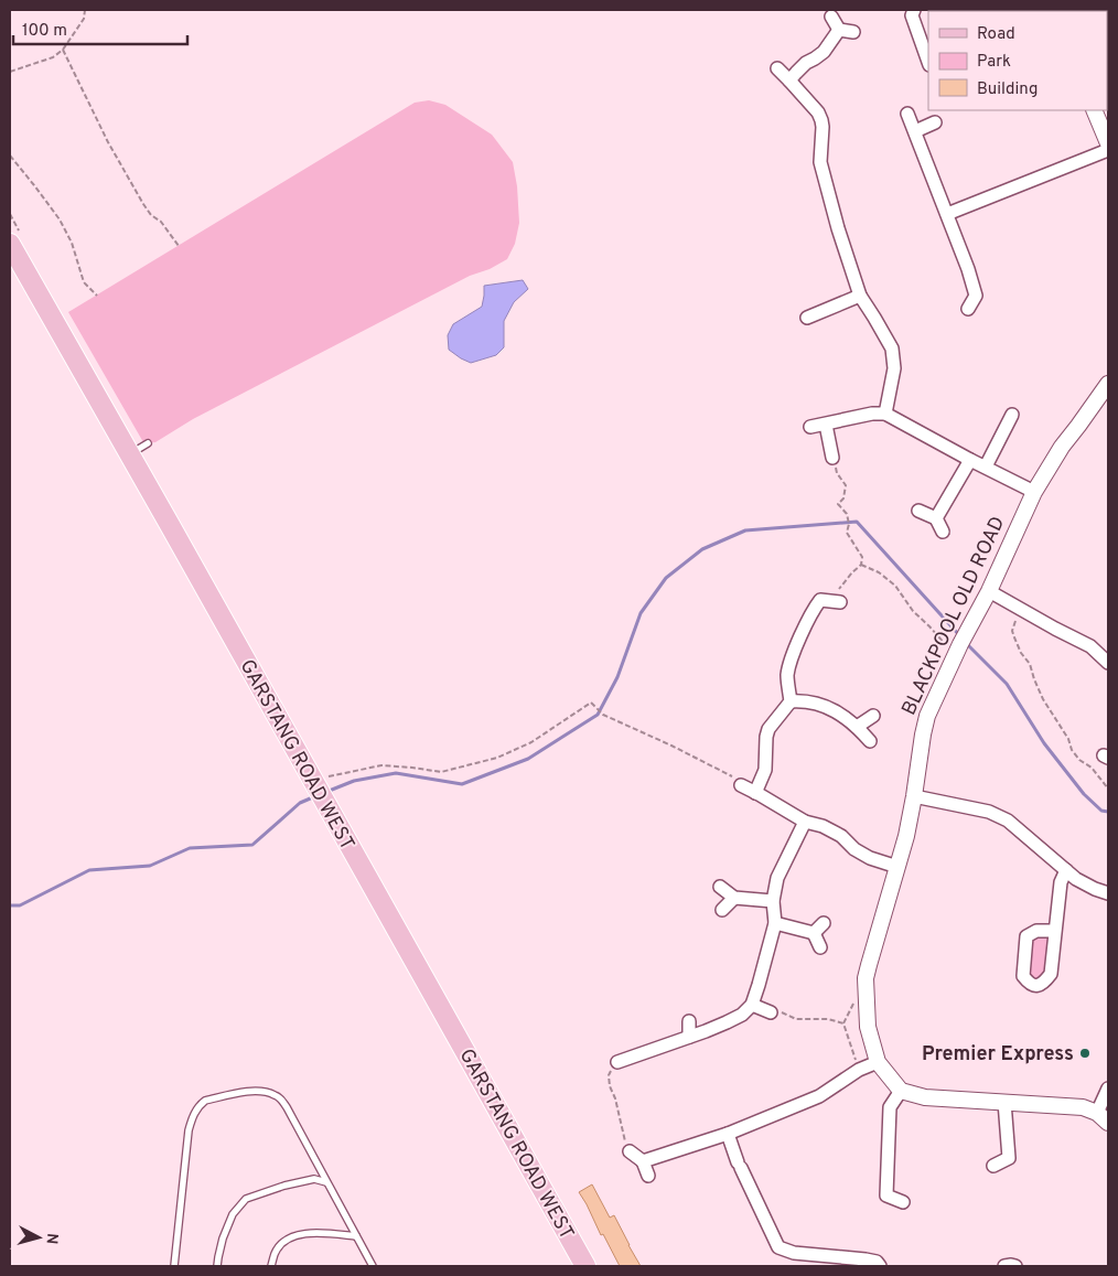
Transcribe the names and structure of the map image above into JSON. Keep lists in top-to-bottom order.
{
  "streets": {
    "main road": ["GARSTANG ROAD WEST"],
    "street": ["BLACKPOOL OLD ROAD"]
  },
  "places": ["Premier Express"],
  "legend": ["Road", "Park", "Building"],
  "scale_bar": "100 m",
  "north": "right"
}
